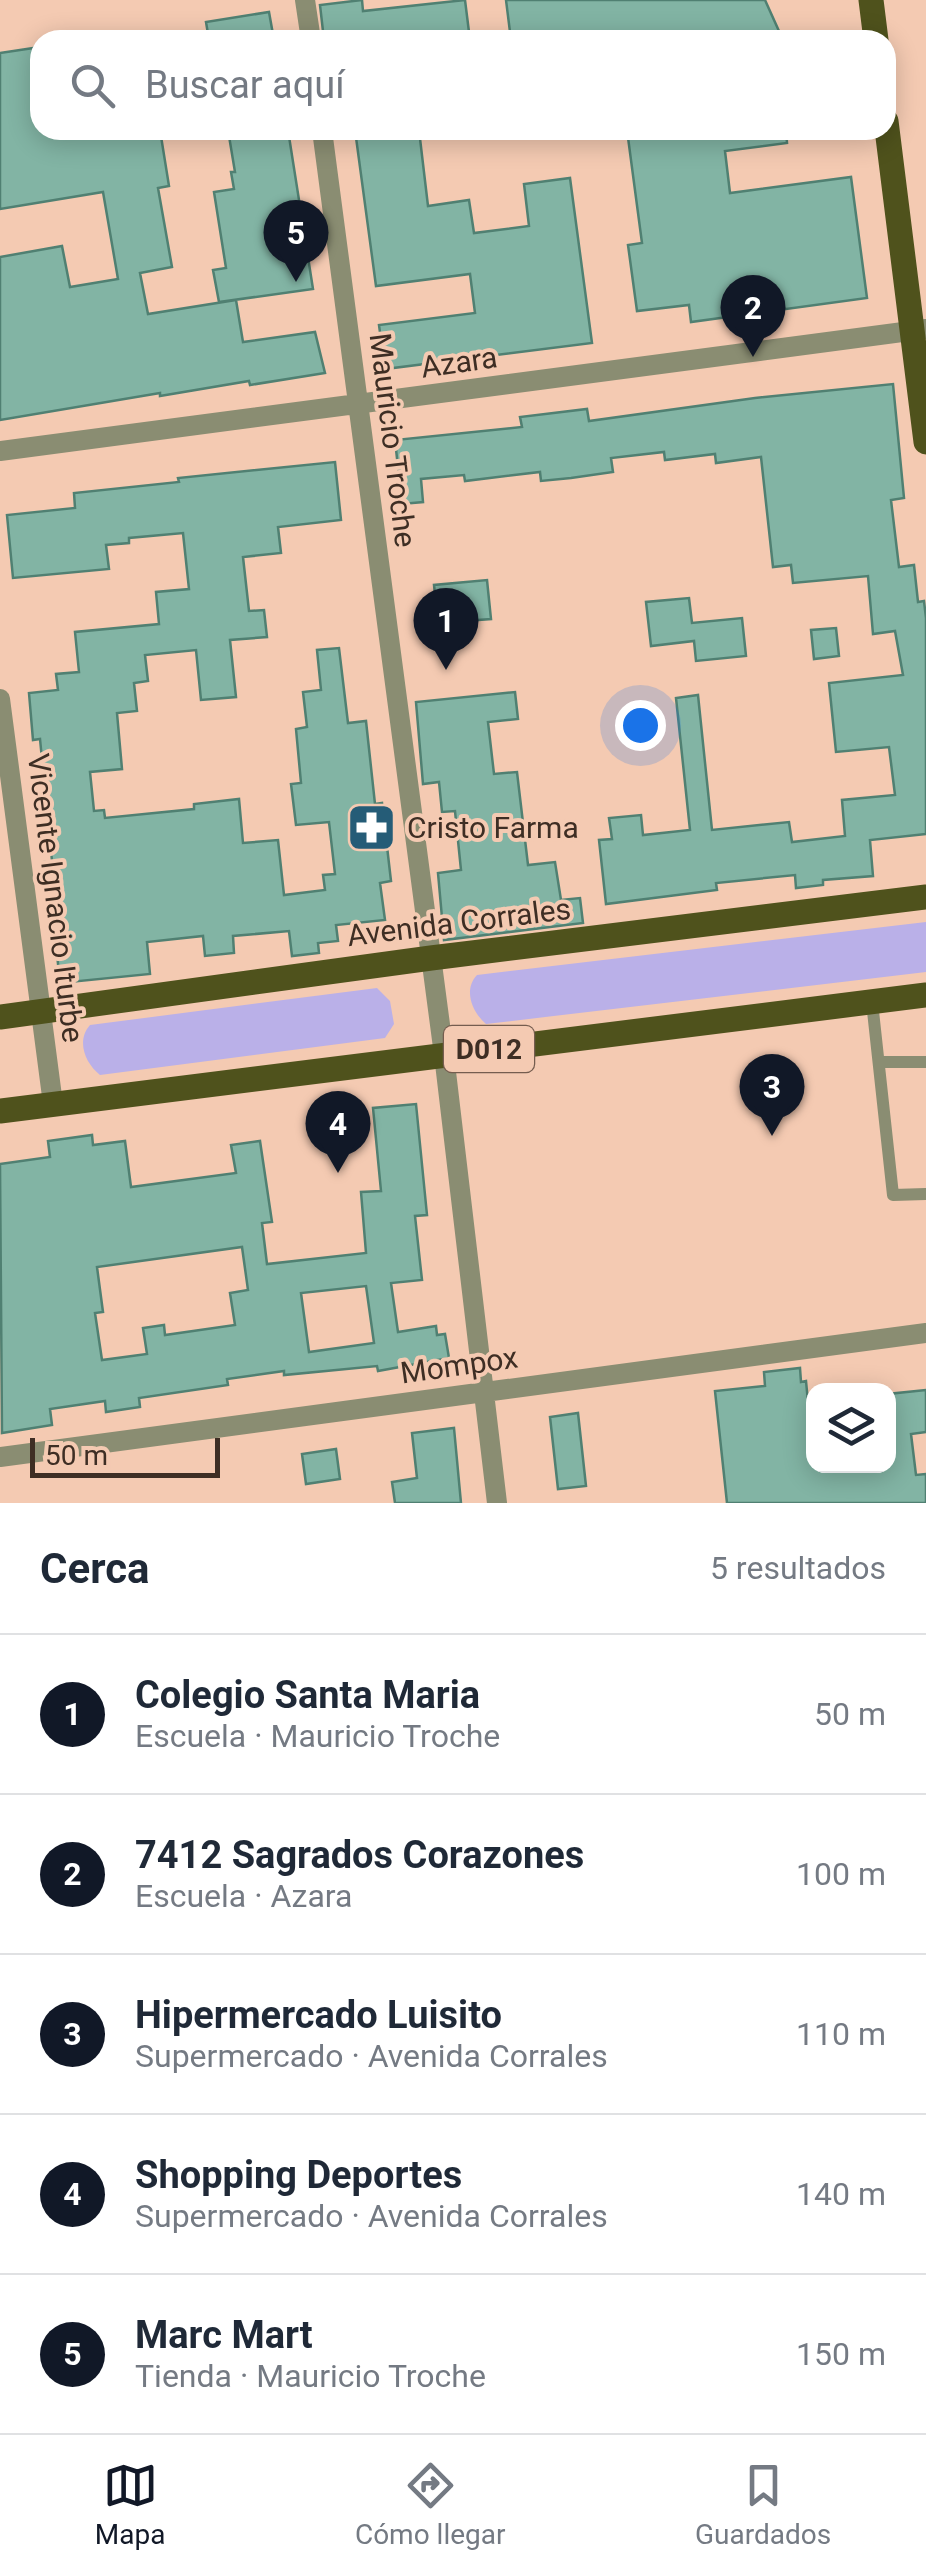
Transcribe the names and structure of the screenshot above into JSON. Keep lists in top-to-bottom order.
{
  "streets": {
    "main road": ["Avenida Corrales", "D012"],
    "street": [
      "Azara",
      "Mauricio Troche",
      "Vicente Ignacio Iturbe",
      "Mompox"
    ]
  },
  "crossings": [
    ["Azara", "Mauricio Troche"],
    ["Mauricio Troche", "Avenida Corrales"],
    ["Mauricio Troche", "D012"],
    ["Mauricio Troche", "Mompox"],
    ["Vicente Ignacio Iturbe", "Avenida Corrales"],
    ["Vicente Ignacio Iturbe", "D012"]
  ],
  "places": {
    "pharmacy": ["Cristo Farma"]
  },
  "scale_bar": "50 m",
  "page": {
    "search": "Buscar aquí",
    "pins": [
      "5",
      "2",
      "1",
      "3",
      "4"
    ],
    "scale": "50 m",
    "heading": ["Cerca", "5 resultados"],
    "list": [
      {
        "mark": "1",
        "name": "Colegio Santa Maria",
        "note": "Escuela · Mauricio Troche",
        "value": "50 m"
      },
      {
        "mark": "2",
        "name": "7412 Sagrados Corazones",
        "note": "Escuela · Azara",
        "value": "100 m"
      },
      {
        "mark": "3",
        "name": "Hipermercado Luisito",
        "note": "Supermercado · Avenida Corrales",
        "value": "110 m"
      },
      {
        "mark": "4",
        "name": "Shopping Deportes",
        "note": "Supermercado · Avenida Corrales",
        "value": "140 m"
      },
      {
        "mark": "5",
        "name": "Marc Mart",
        "note": "Tienda · Mauricio Troche",
        "value": "150 m"
      }
    ],
    "nav": ["Mapa", "Cómo llegar", "Guardados"]
  }
}
